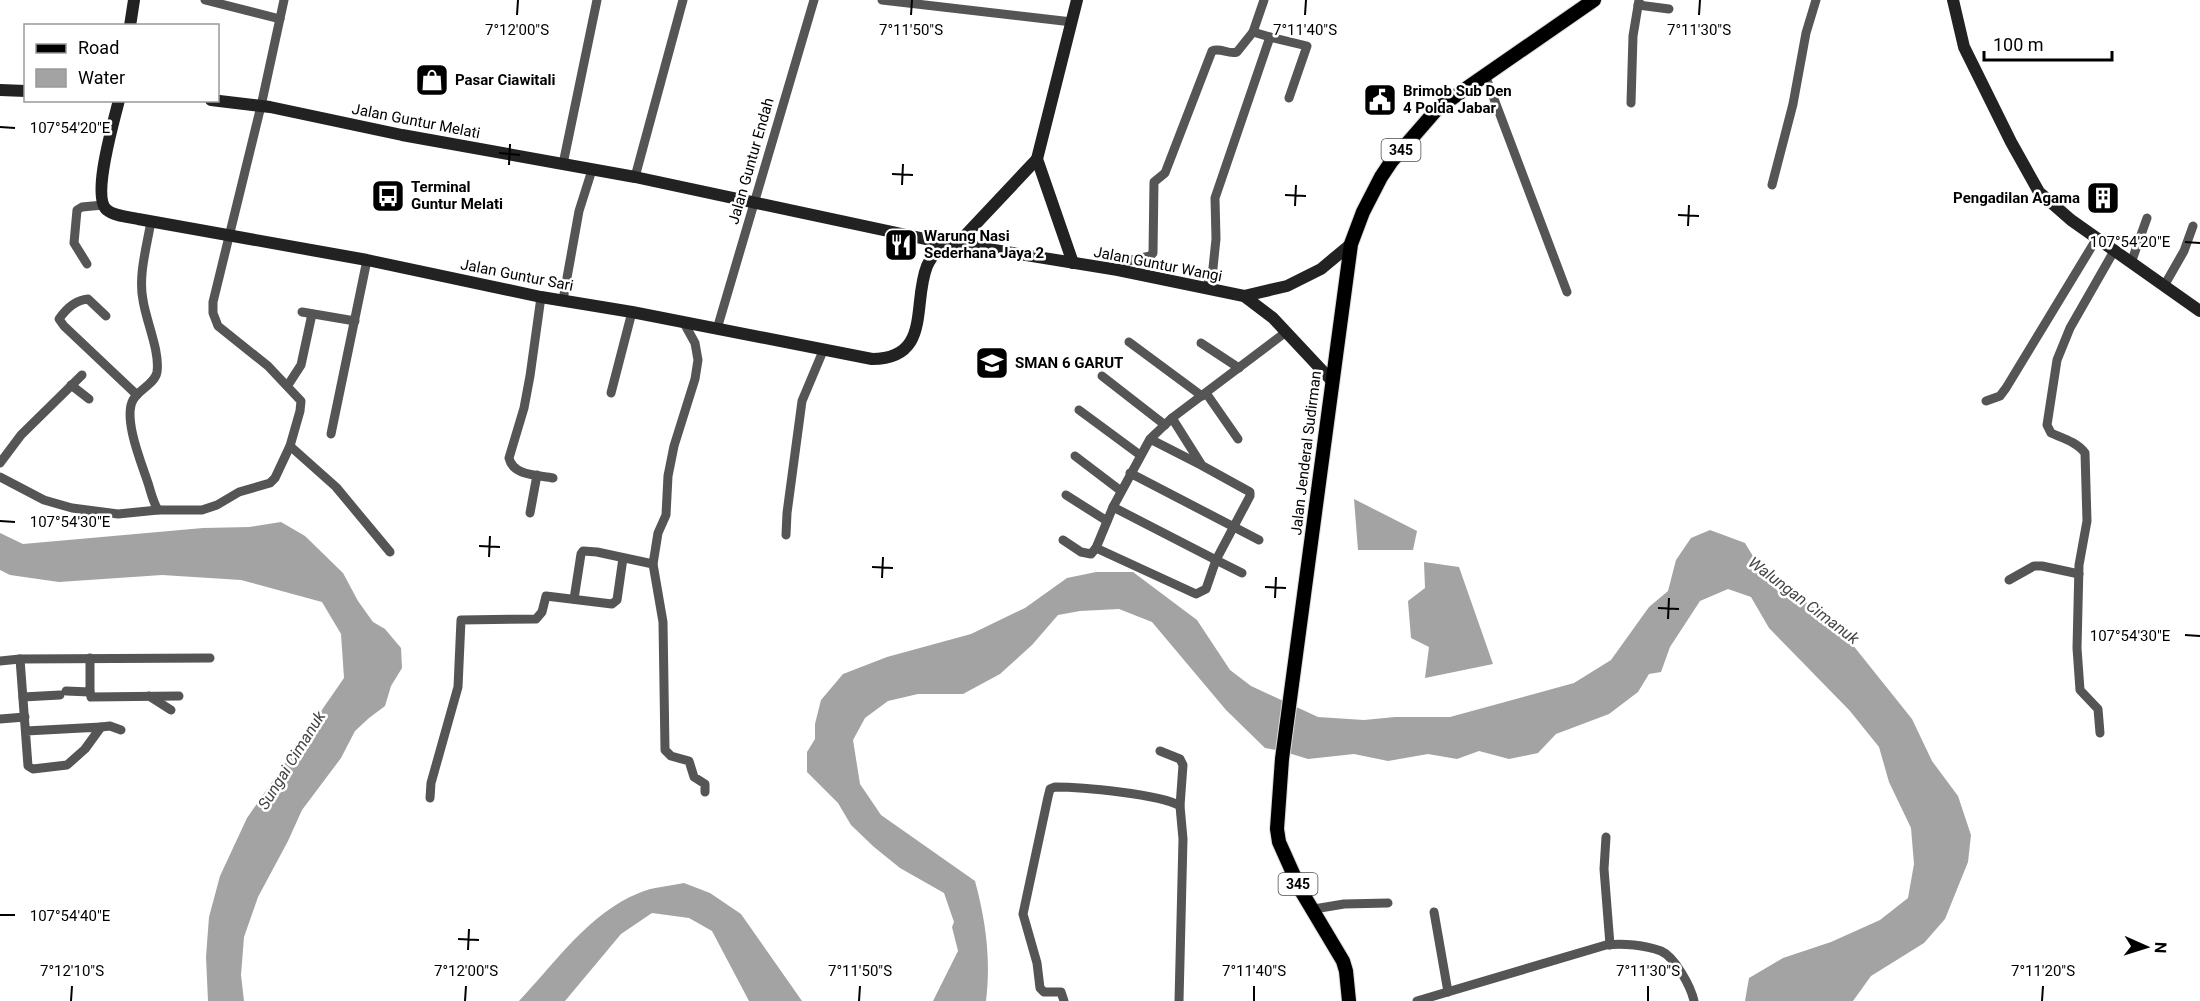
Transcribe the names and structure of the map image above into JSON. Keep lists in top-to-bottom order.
{
  "streets": {
    "main road": ["345", "Jalan Jenderal Sudirman"],
    "street": [
      "Jalan Guntur Melati",
      "Jalan Guntur Endah",
      "Jalan Guntur Wangi",
      "Jalan Guntur Sari"
    ]
  },
  "crossings": [
    ["Jalan Guntur Melati", "Jalan Guntur Endah"],
    ["Jalan Guntur Melati", "Jalan Guntur Wangi"],
    ["Jalan Guntur Melati", "Jalan Guntur Sari"],
    ["Jalan Guntur Endah", "Jalan Guntur Sari"],
    ["Jalan Guntur Wangi", "Jalan Guntur Sari"],
    ["Jalan Guntur Wangi", "Jalan Jenderal Sudirman"]
  ],
  "water": ["Walungan Cimanuk", "Sungai Cimanuk"],
  "places": {
    "shop": ["Pasar Ciawitali"],
    "public building": ["Brimob Sub Den 4 Polda Jabar"],
    "bus stop": ["Terminal Guntur Melati"],
    "building": ["Pengadilan Agama"],
    "restaurant": ["Warung Nasi Sederhana Jaya 2"],
    "school or university": ["SMAN 6 GARUT"]
  },
  "legend": ["Road", "Water"],
  "scale_bar": "100 m",
  "north": "right",
  "coordinates": [
    "7°12'00\"S",
    "7°11'50\"S",
    "7°11'40\"S",
    "7°11'30\"S",
    "107°54'20\"E",
    "107°54'30\"E",
    "107°54'40\"E",
    "7°12'10\"S",
    "7°11'20\"S"
  ]
}
